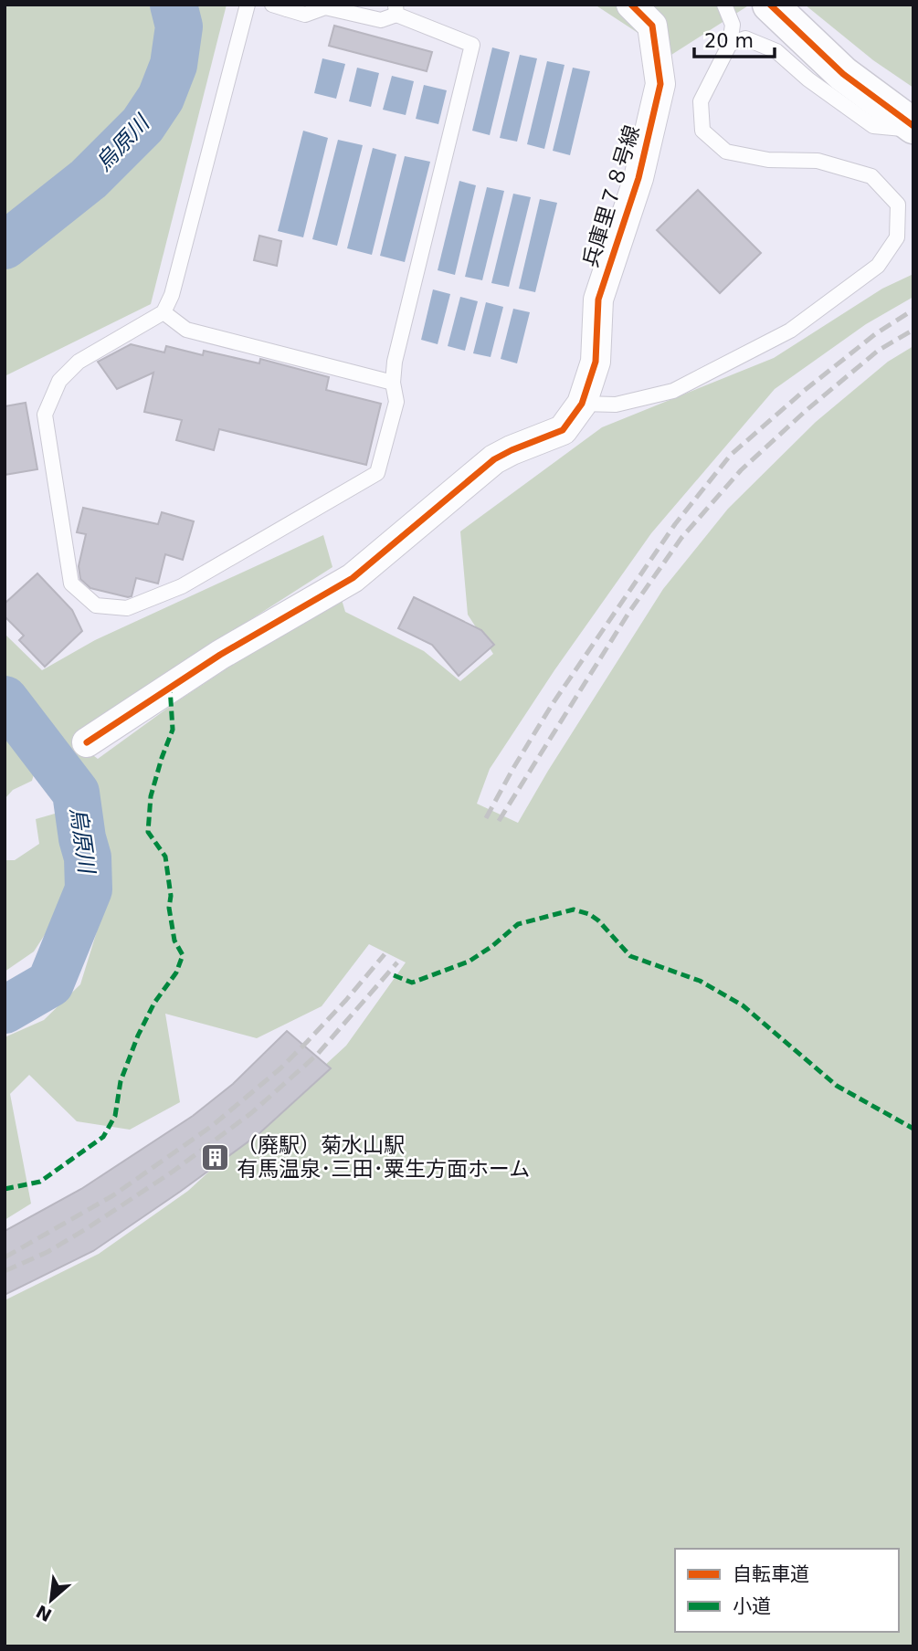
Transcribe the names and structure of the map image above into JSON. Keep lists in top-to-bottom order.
{
  "streets": {
    "street": ["兵庫里７８号線"]
  },
  "water": ["烏原川"],
  "places": {
    "building": ["（廃駅）菊水山駅 有馬温泉･三田･粟生方面ホーム"]
  },
  "legend": ["自転車道", "小道"],
  "scale_bar": "20 m",
  "north": "bottom left"
}
